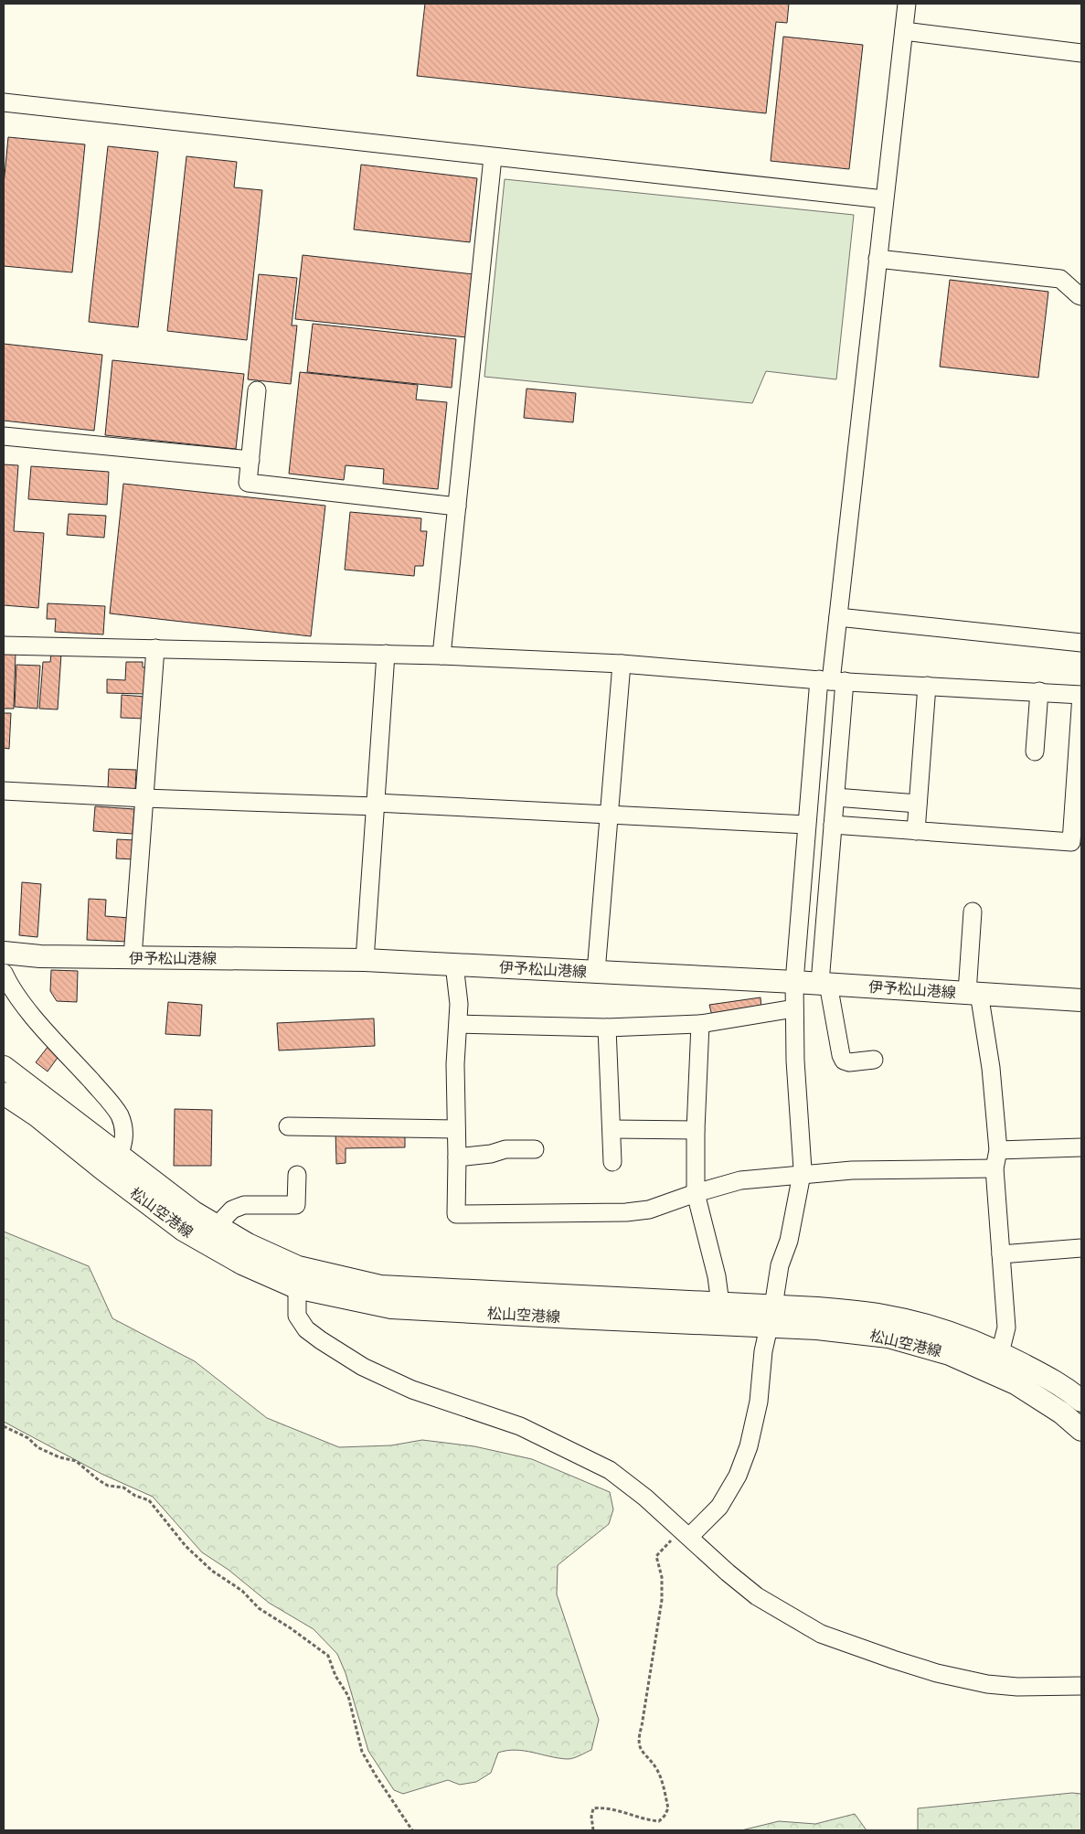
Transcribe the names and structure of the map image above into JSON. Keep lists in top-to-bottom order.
{
  "streets": {
    "main road": ["伊予松山港線", "松山空港線"]
  }
}
